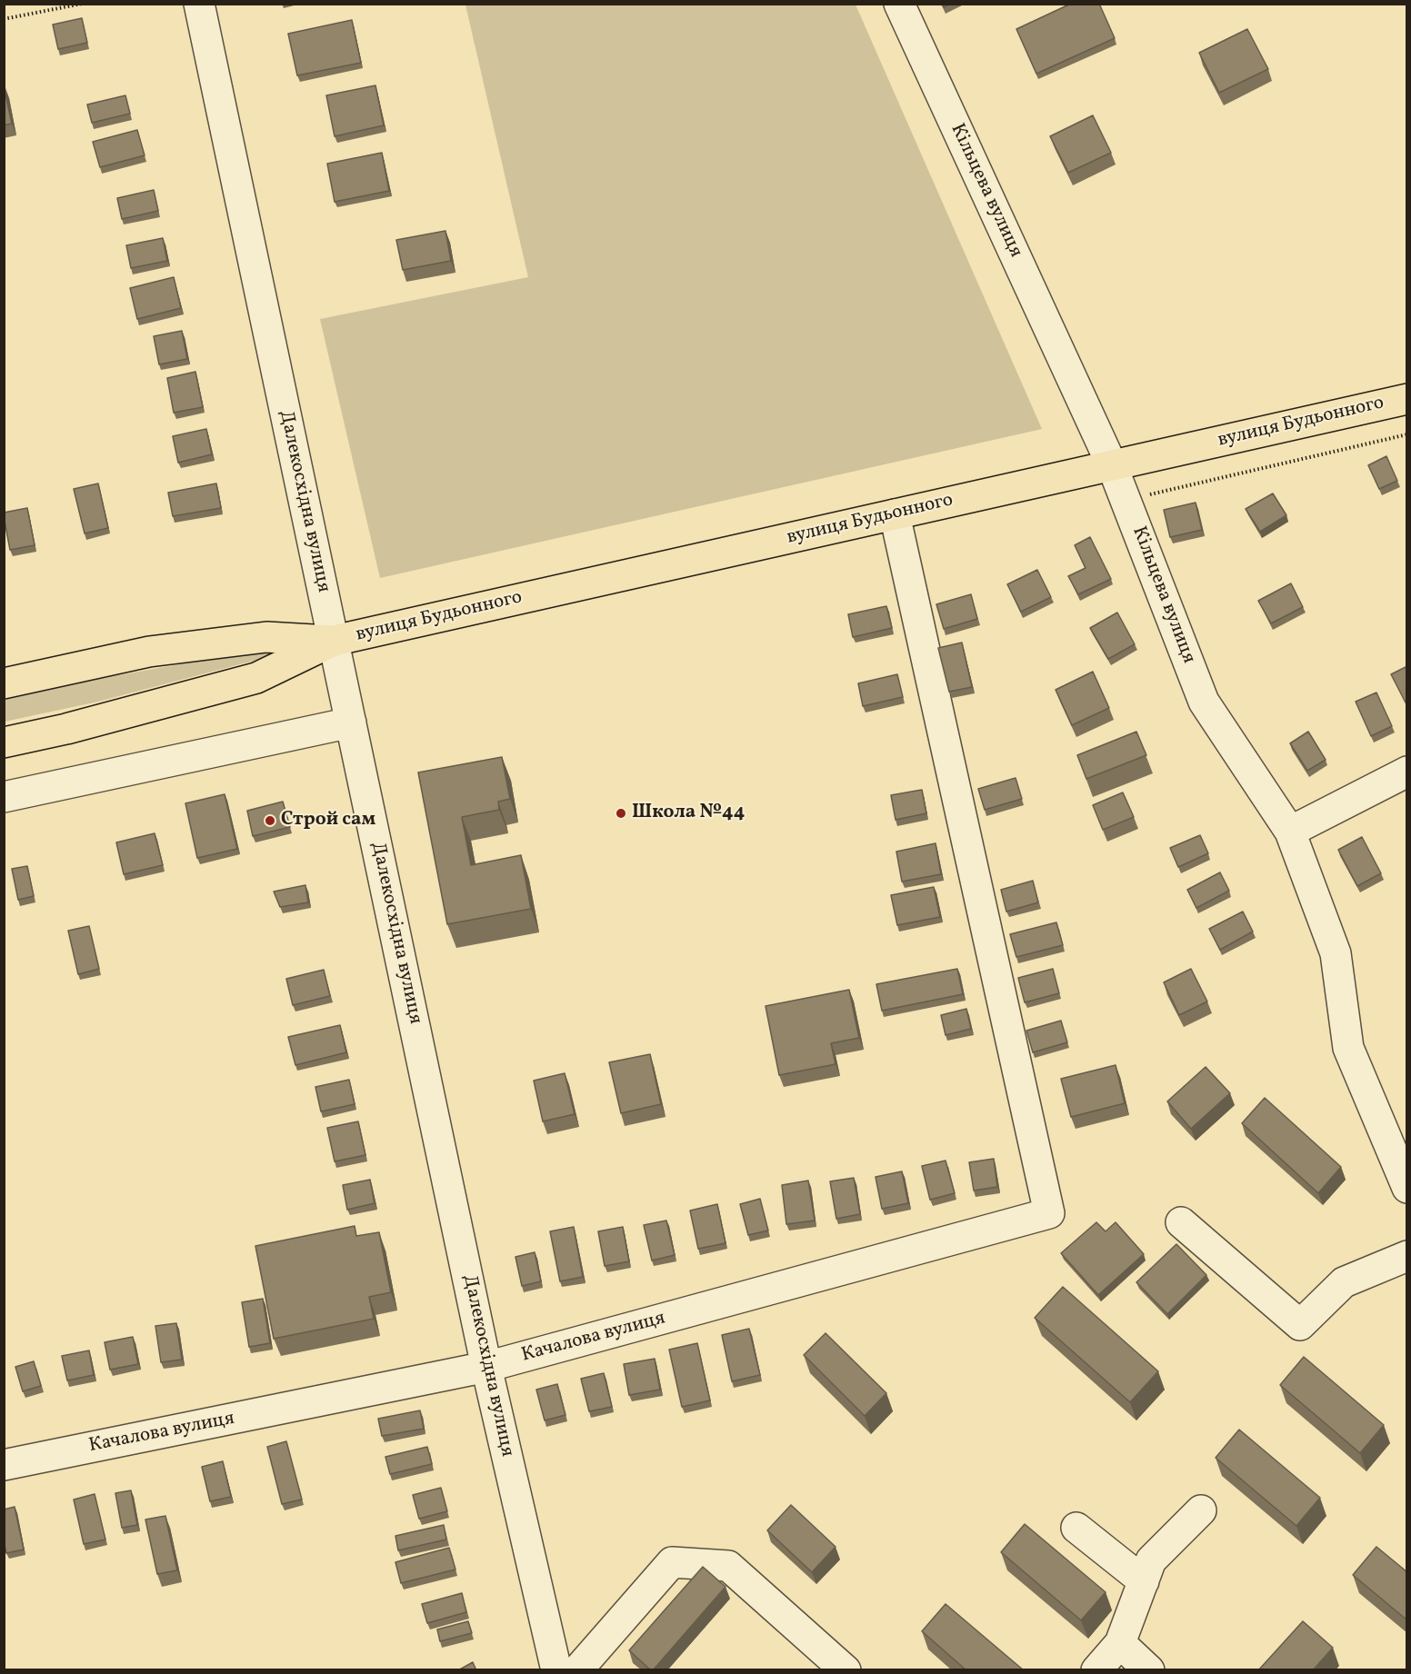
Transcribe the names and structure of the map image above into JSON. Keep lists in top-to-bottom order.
{
  "streets": {
    "main road": ["вулиця Будьонного"],
    "street": ["Кільцева вулиця", "Далекосхідна вулиця", "Качалова вулиця"]
  },
  "crossings": [
    ["Кільцева вулиця", "вулиця Будьонного"],
    ["вулиця Будьонного", "Далекосхідна вулиця"],
    ["вулиця Будьонного", "Качалова вулиця"],
    ["Далекосхідна вулиця", "Качалова вулиця"]
  ],
  "places": ["Школа №44", "Строй сам"]
}
